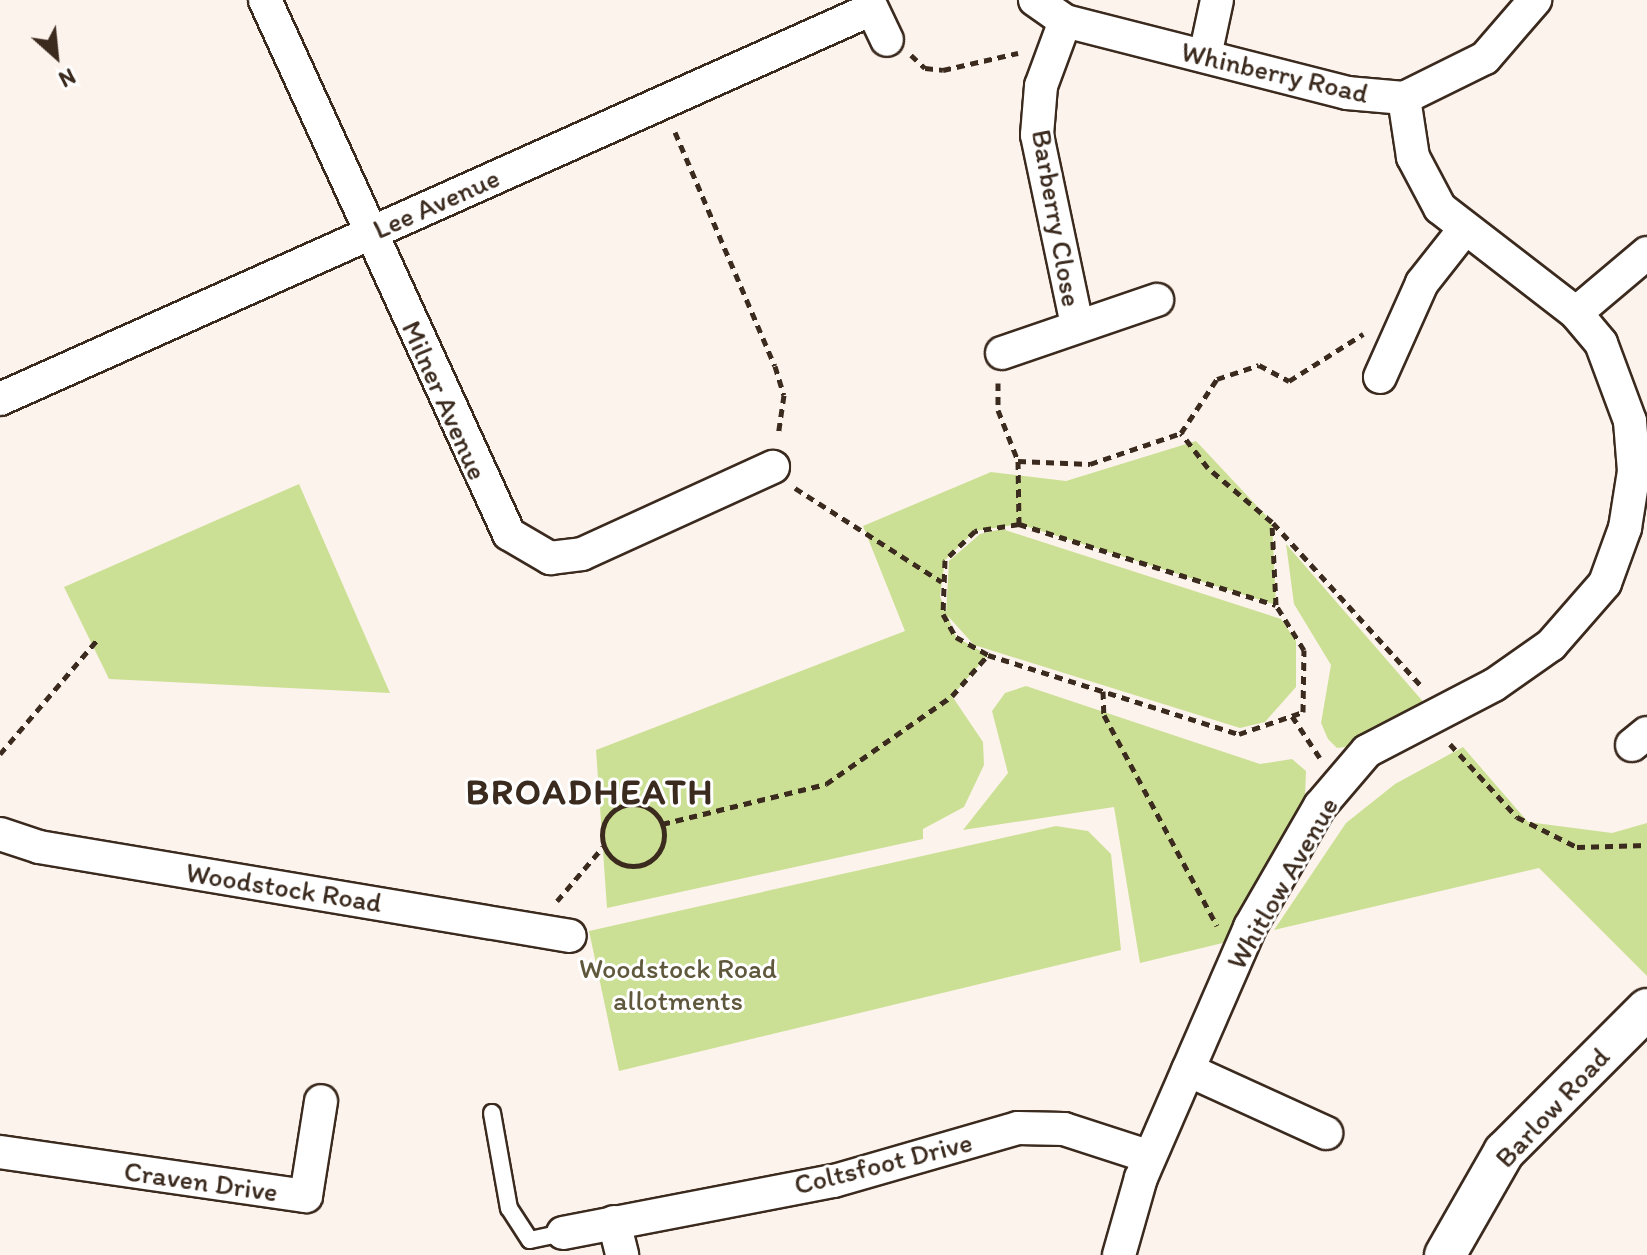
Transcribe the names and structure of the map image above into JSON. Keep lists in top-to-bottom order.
{
  "streets": {
    "street": [
      "Whinberry Road",
      "Lee Avenue",
      "Barberry Close",
      "Milner Avenue",
      "Whitlow Avenue",
      "Woodstock Road",
      "Barlow Road",
      "Coltsfoot Drive",
      "Craven Drive"
    ]
  },
  "crossings": [
    ["Whinberry Road", "Barberry Close"],
    ["Whinberry Road", "Whitlow Avenue"],
    ["Lee Avenue", "Milner Avenue"],
    ["Whitlow Avenue", "Coltsfoot Drive"]
  ],
  "districts": ["BROADHEATH"],
  "parks": ["Woodstock Road allotments"],
  "north": "bottom right"
}
